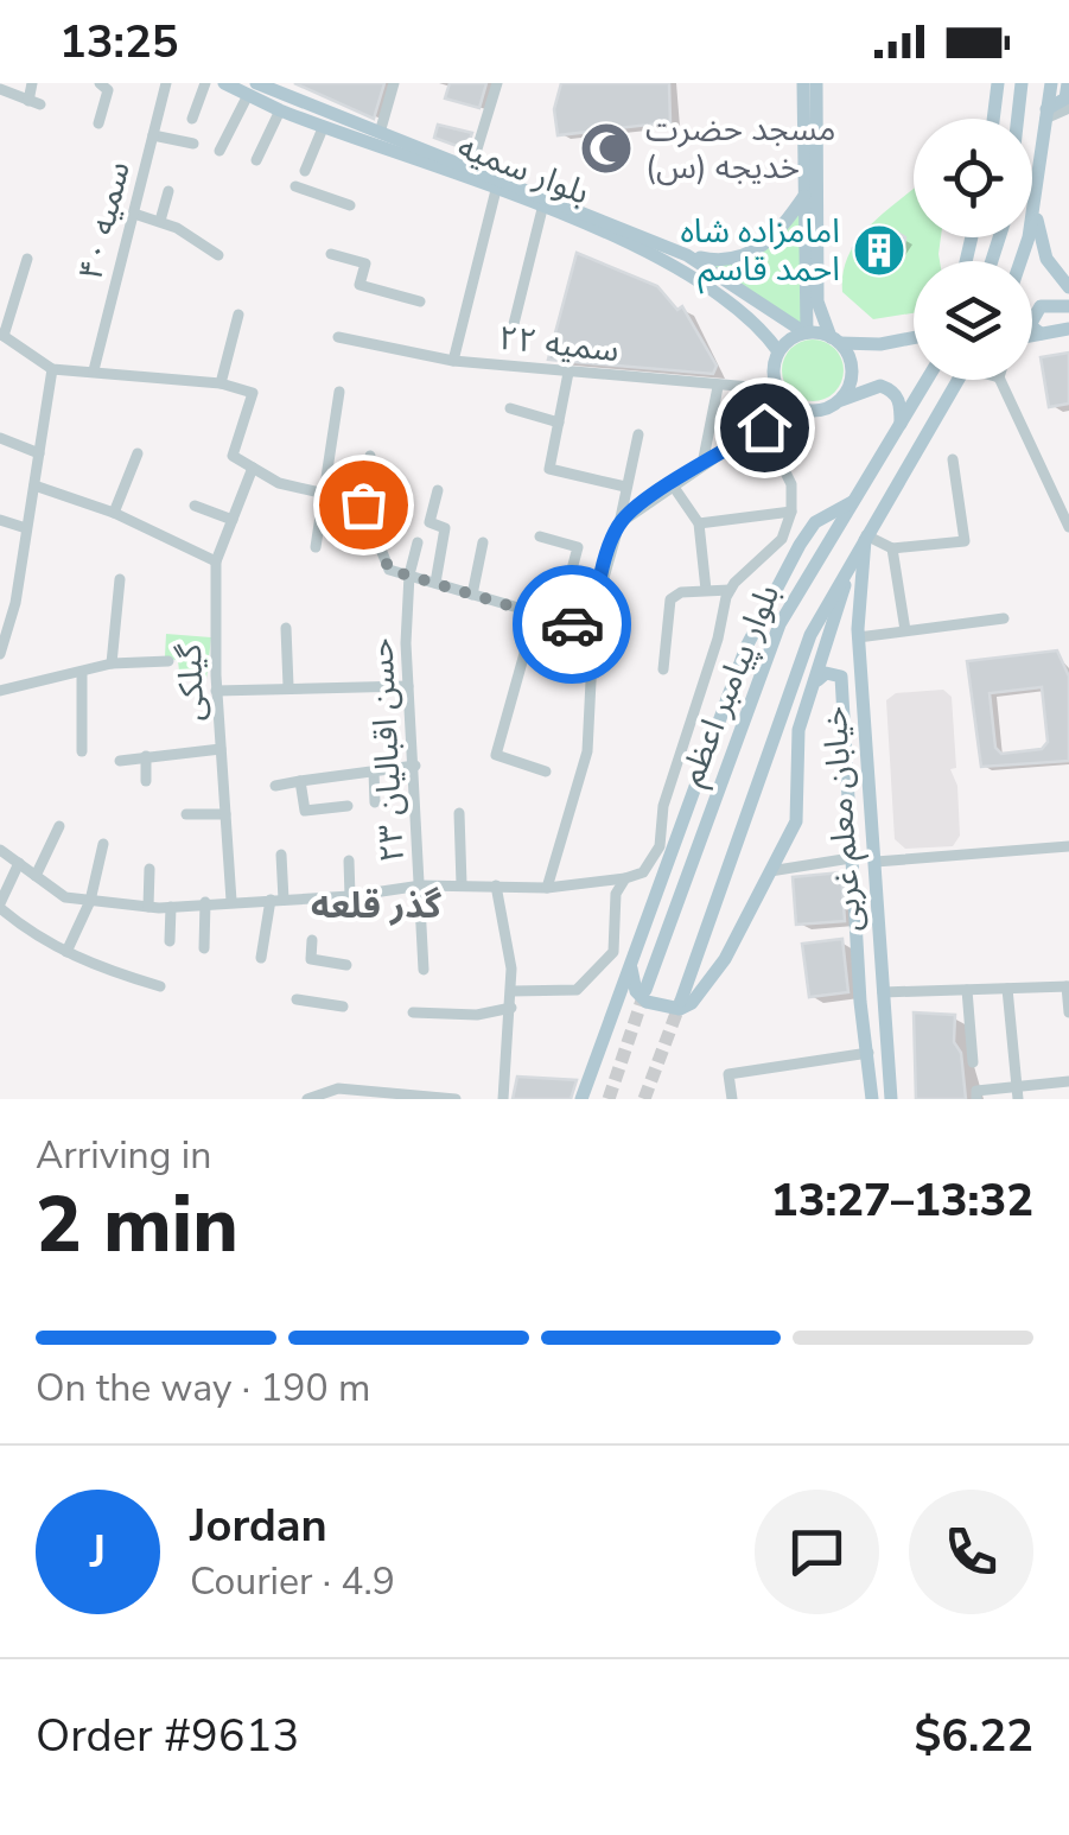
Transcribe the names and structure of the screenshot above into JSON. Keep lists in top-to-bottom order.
{
  "streets": {
    "main road": ["بلوار سمیه", "بلوار پیامبر اعظم", "خیابان معلم غربی"],
    "street": [
      "سمیه ۴۰",
      "سمیه ۲۲",
      "گیلکی",
      "۲۳ حسن اقبالیان"
    ]
  },
  "crossings": [
    ["بلوار سمیه", "سمیه ۲۲"]
  ],
  "districts": ["گذر قلعه"],
  "places": {
    "mosque": ["مسجد حضرت خدیجه (س)"],
    "building": ["امامزاده شاه احمد قاسم"]
  },
  "page": {
    "status": "13:25",
    "heading": ["2 min", "Arriving in", "13:27–13:32"],
    "panel": [
      "Jordan",
      "Courier · 4.9",
      "Order #9613",
      "$6.22"
    ],
    "bar": "On the way · 190 m",
    "round": "J"
  }
}
